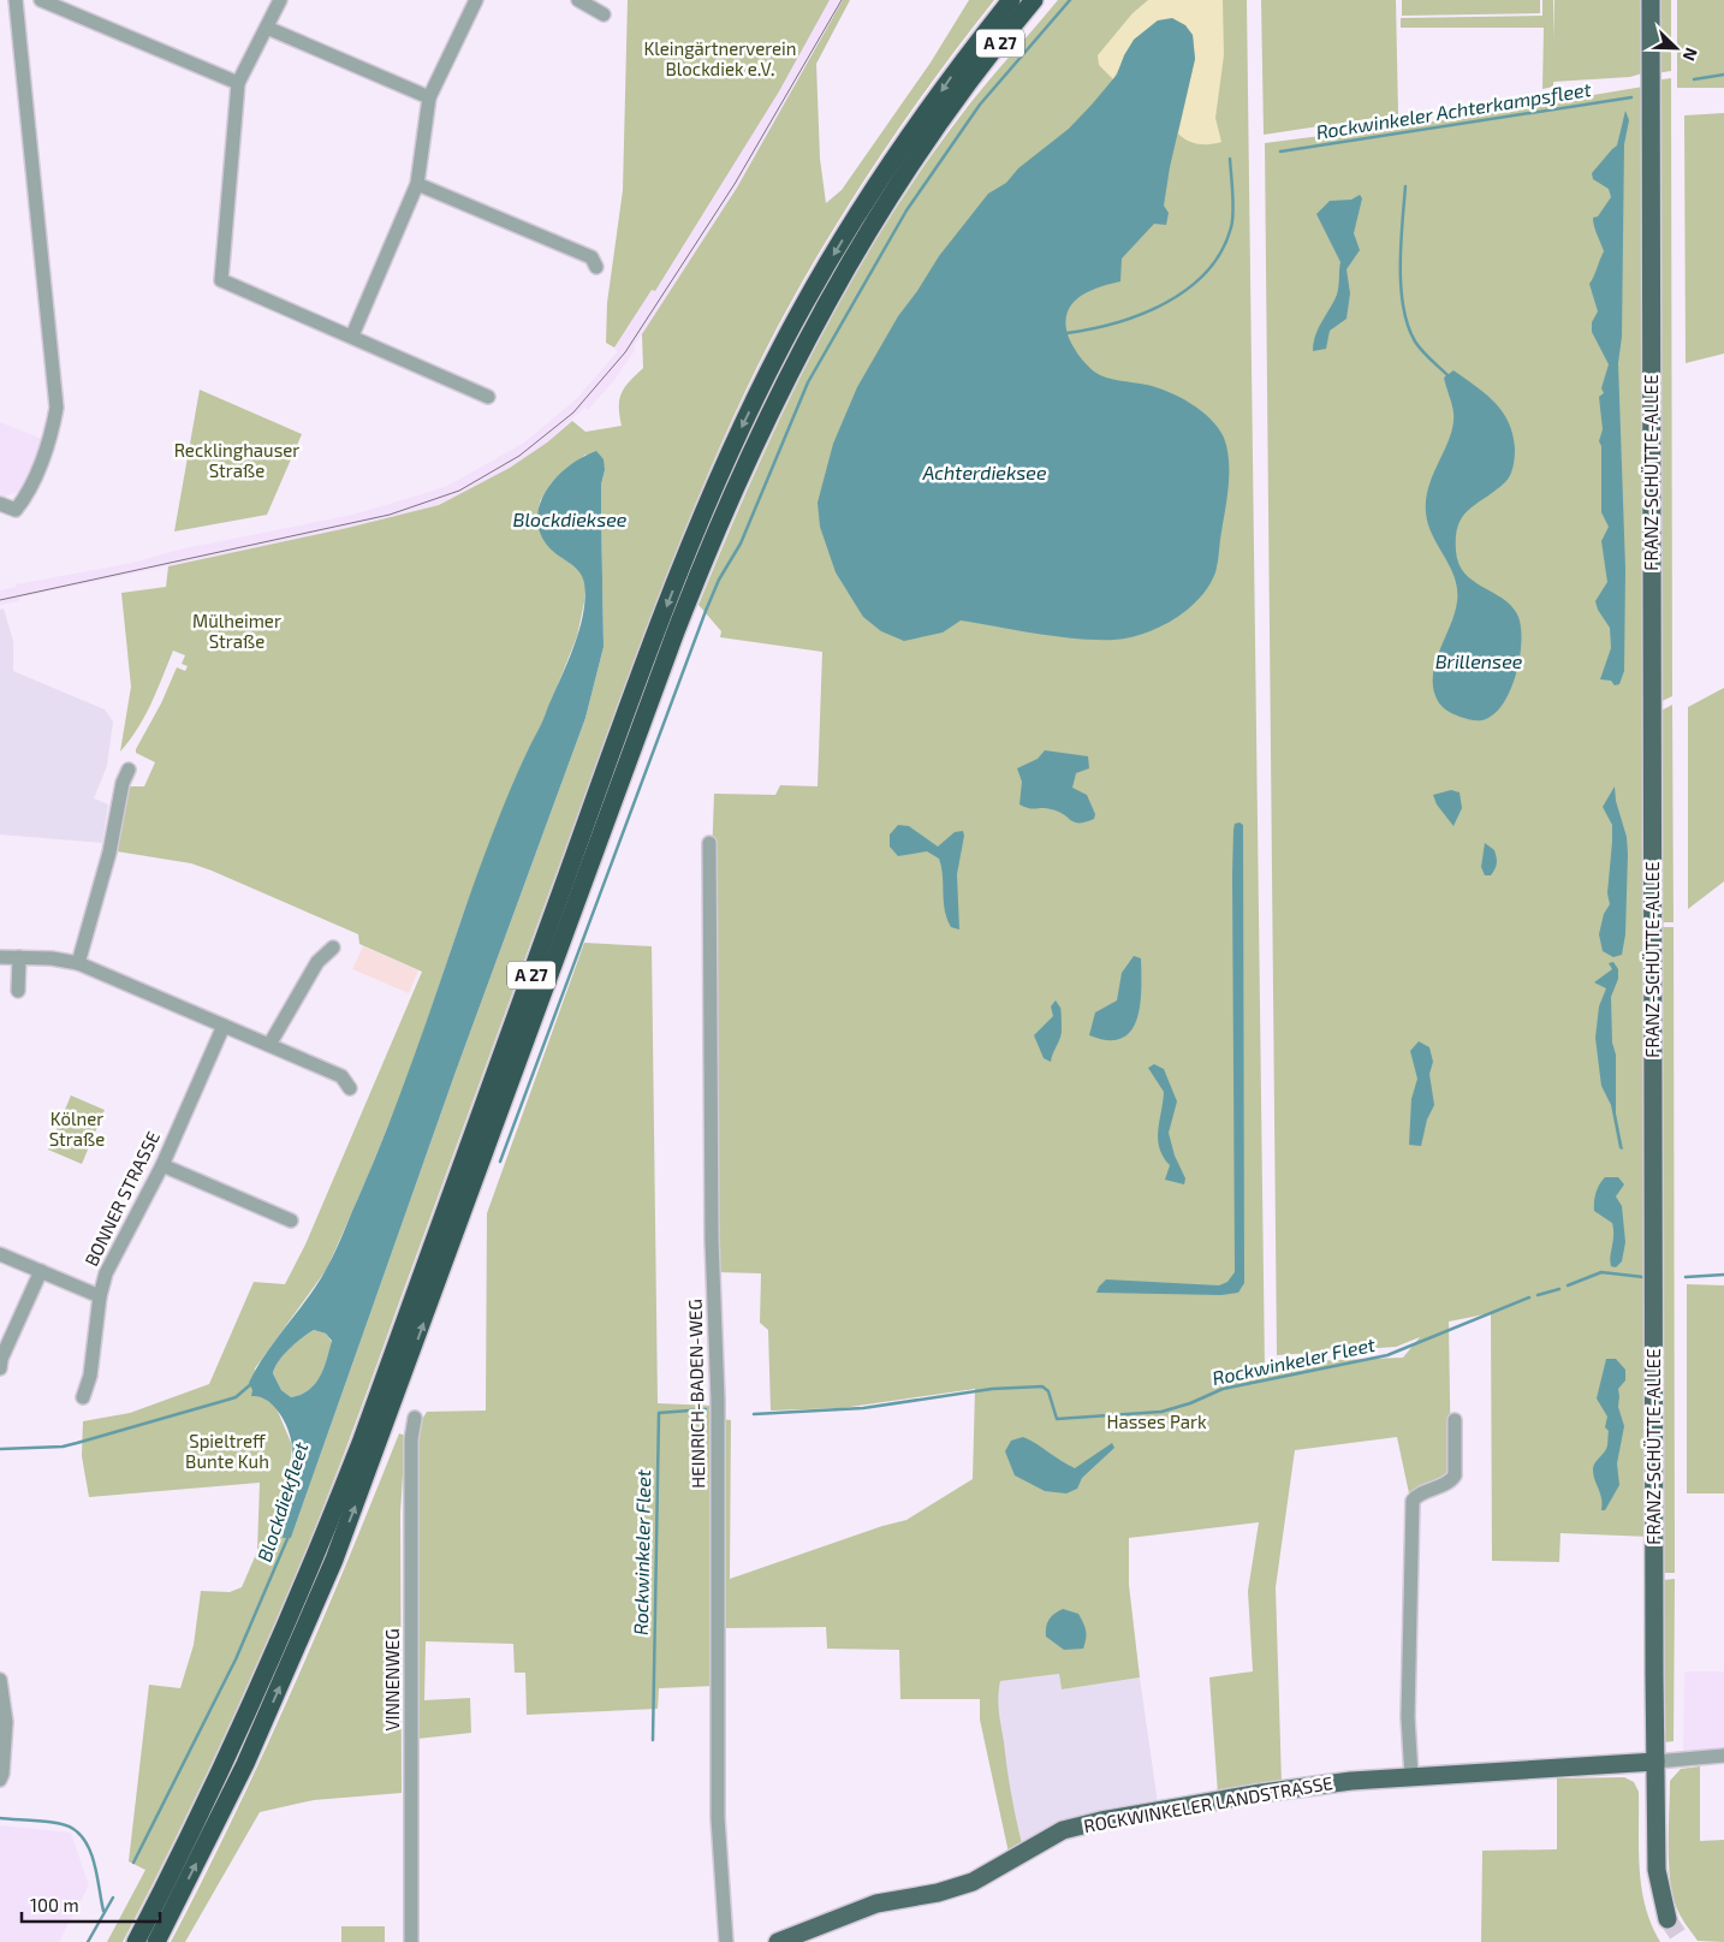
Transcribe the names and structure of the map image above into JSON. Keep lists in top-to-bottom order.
{
  "streets": {
    "highway": ["A 27"],
    "main road": ["FRANZ-SCHÜTTE-ALLEE", "ROCKWINKELER LANDSTRASSE"],
    "street": ["BONNER STRASSE", "HEINRICH-BADEN-WEG", "VINNENWEG"]
  },
  "crossings": [
    ["FRANZ-SCHÜTTE-ALLEE", "ROCKWINKELER LANDSTRASSE"]
  ],
  "water": [
    "Rockwinkeler Achterkampsfleet",
    "Achterdieksee",
    "Blockdieksee",
    "Brillensee",
    "Rockwinkeler Fleet",
    "Blockdiekfleet"
  ],
  "parks": [
    "Kleingärtnerverein Blockdiek e.V.",
    "Recklinghauser Straße",
    "Mülheimer Straße",
    "Kölner Straße",
    "Hasses Park",
    "Spieltreff Bunte Kuh"
  ],
  "scale_bar": "100 m",
  "north": "bottom right"
}
